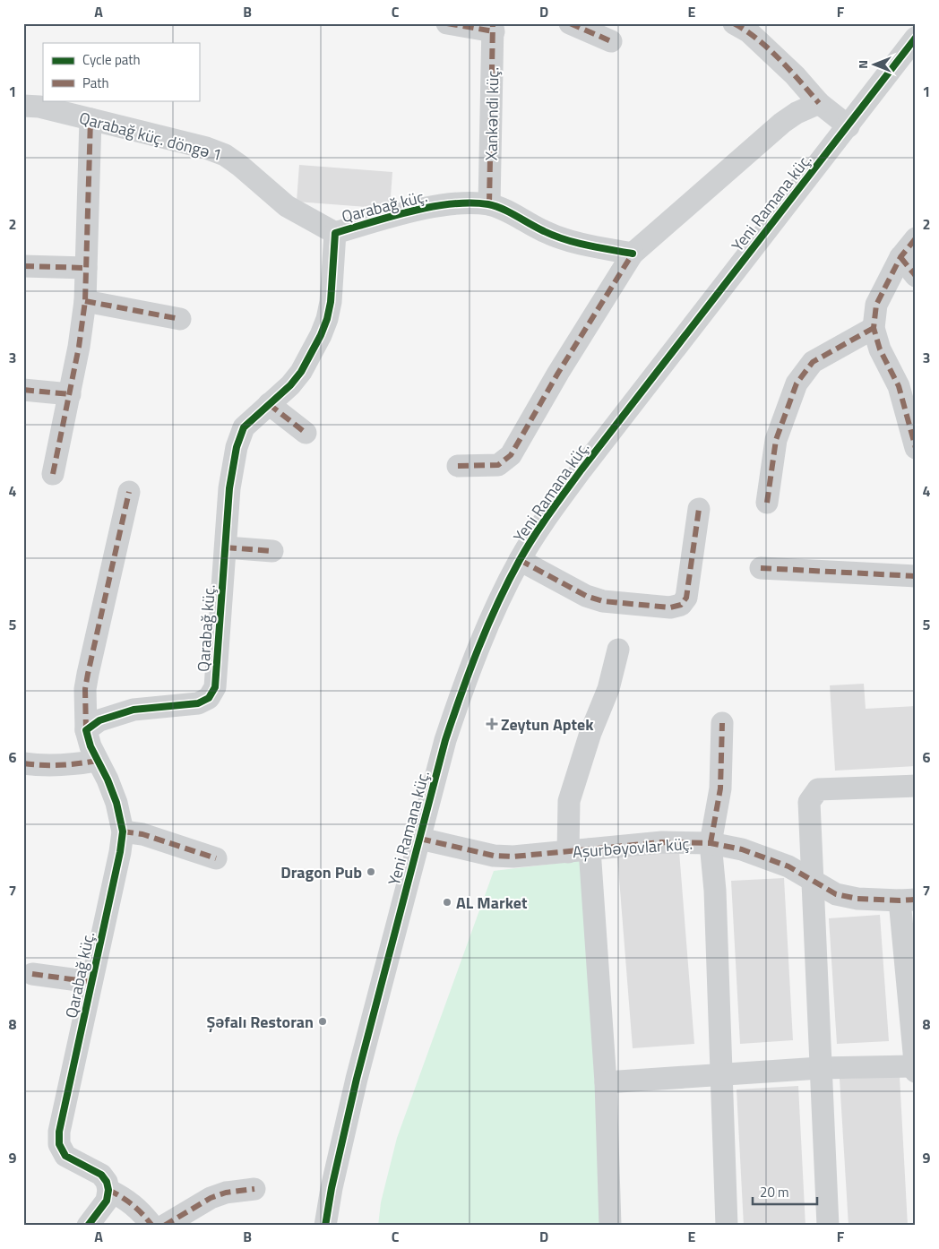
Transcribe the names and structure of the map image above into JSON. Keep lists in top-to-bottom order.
{
  "streets": {
    "street": [
      "Xankəndi küç.",
      "Qarabağ küç. döngə 1",
      "Yeni Ramana küç.",
      "Qarabağ küç.",
      "Aşurbəyovlar küç."
    ]
  },
  "crossings": [
    ["Xankəndi küç.", "Qarabağ küç."],
    ["Qarabağ küç. döngə 1", "Qarabağ küç."],
    ["Yeni Ramana küç.", "Aşurbəyovlar küç."]
  ],
  "places": {
    "health": ["Zeytun Aptek"],
    "other": ["Dragon Pub", "AL Market", "Şəfalı Restoran"]
  },
  "legend": ["Cycle path", "Path"],
  "scale_bar": "20 m",
  "north": "left",
  "grid": {
    "columns": [
      "A",
      "B",
      "C",
      "D",
      "E",
      "F"
    ],
    "rows": [
      "1",
      "2",
      "3",
      "4",
      "5",
      "6",
      "7",
      "8",
      "9"
    ]
  }
}
